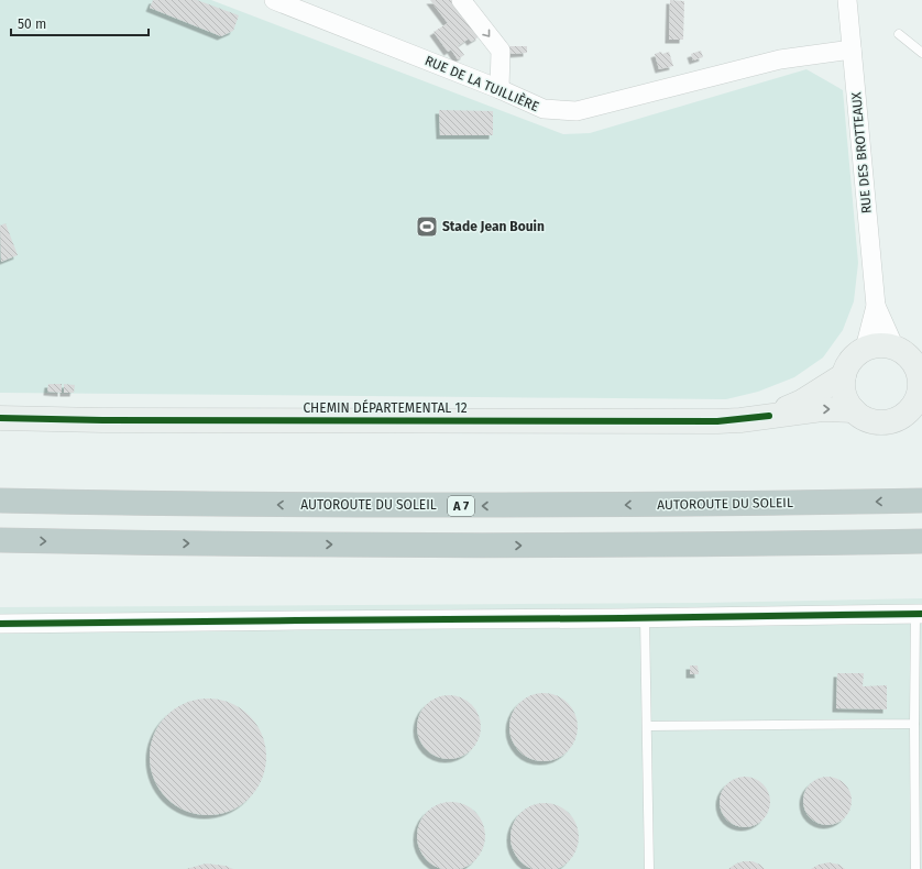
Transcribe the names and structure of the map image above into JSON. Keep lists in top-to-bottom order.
{
  "streets": {
    "highway": ["AUTOROUTE DU SOLEIL", "A 7"],
    "main road": ["CHEMIN DÉPARTEMENTAL 12"],
    "street": ["RUE DE LA TUILLIÈRE", "RUE DES BROTTEAUX"]
  },
  "crossings": [
    ["RUE DE LA TUILLIÈRE", "RUE DES BROTTEAUX"],
    ["RUE DES BROTTEAUX", "CHEMIN DÉPARTEMENTAL 12"]
  ],
  "places": {
    "sports": ["Stade Jean Bouin"]
  },
  "scale_bar": "50 m"
}
